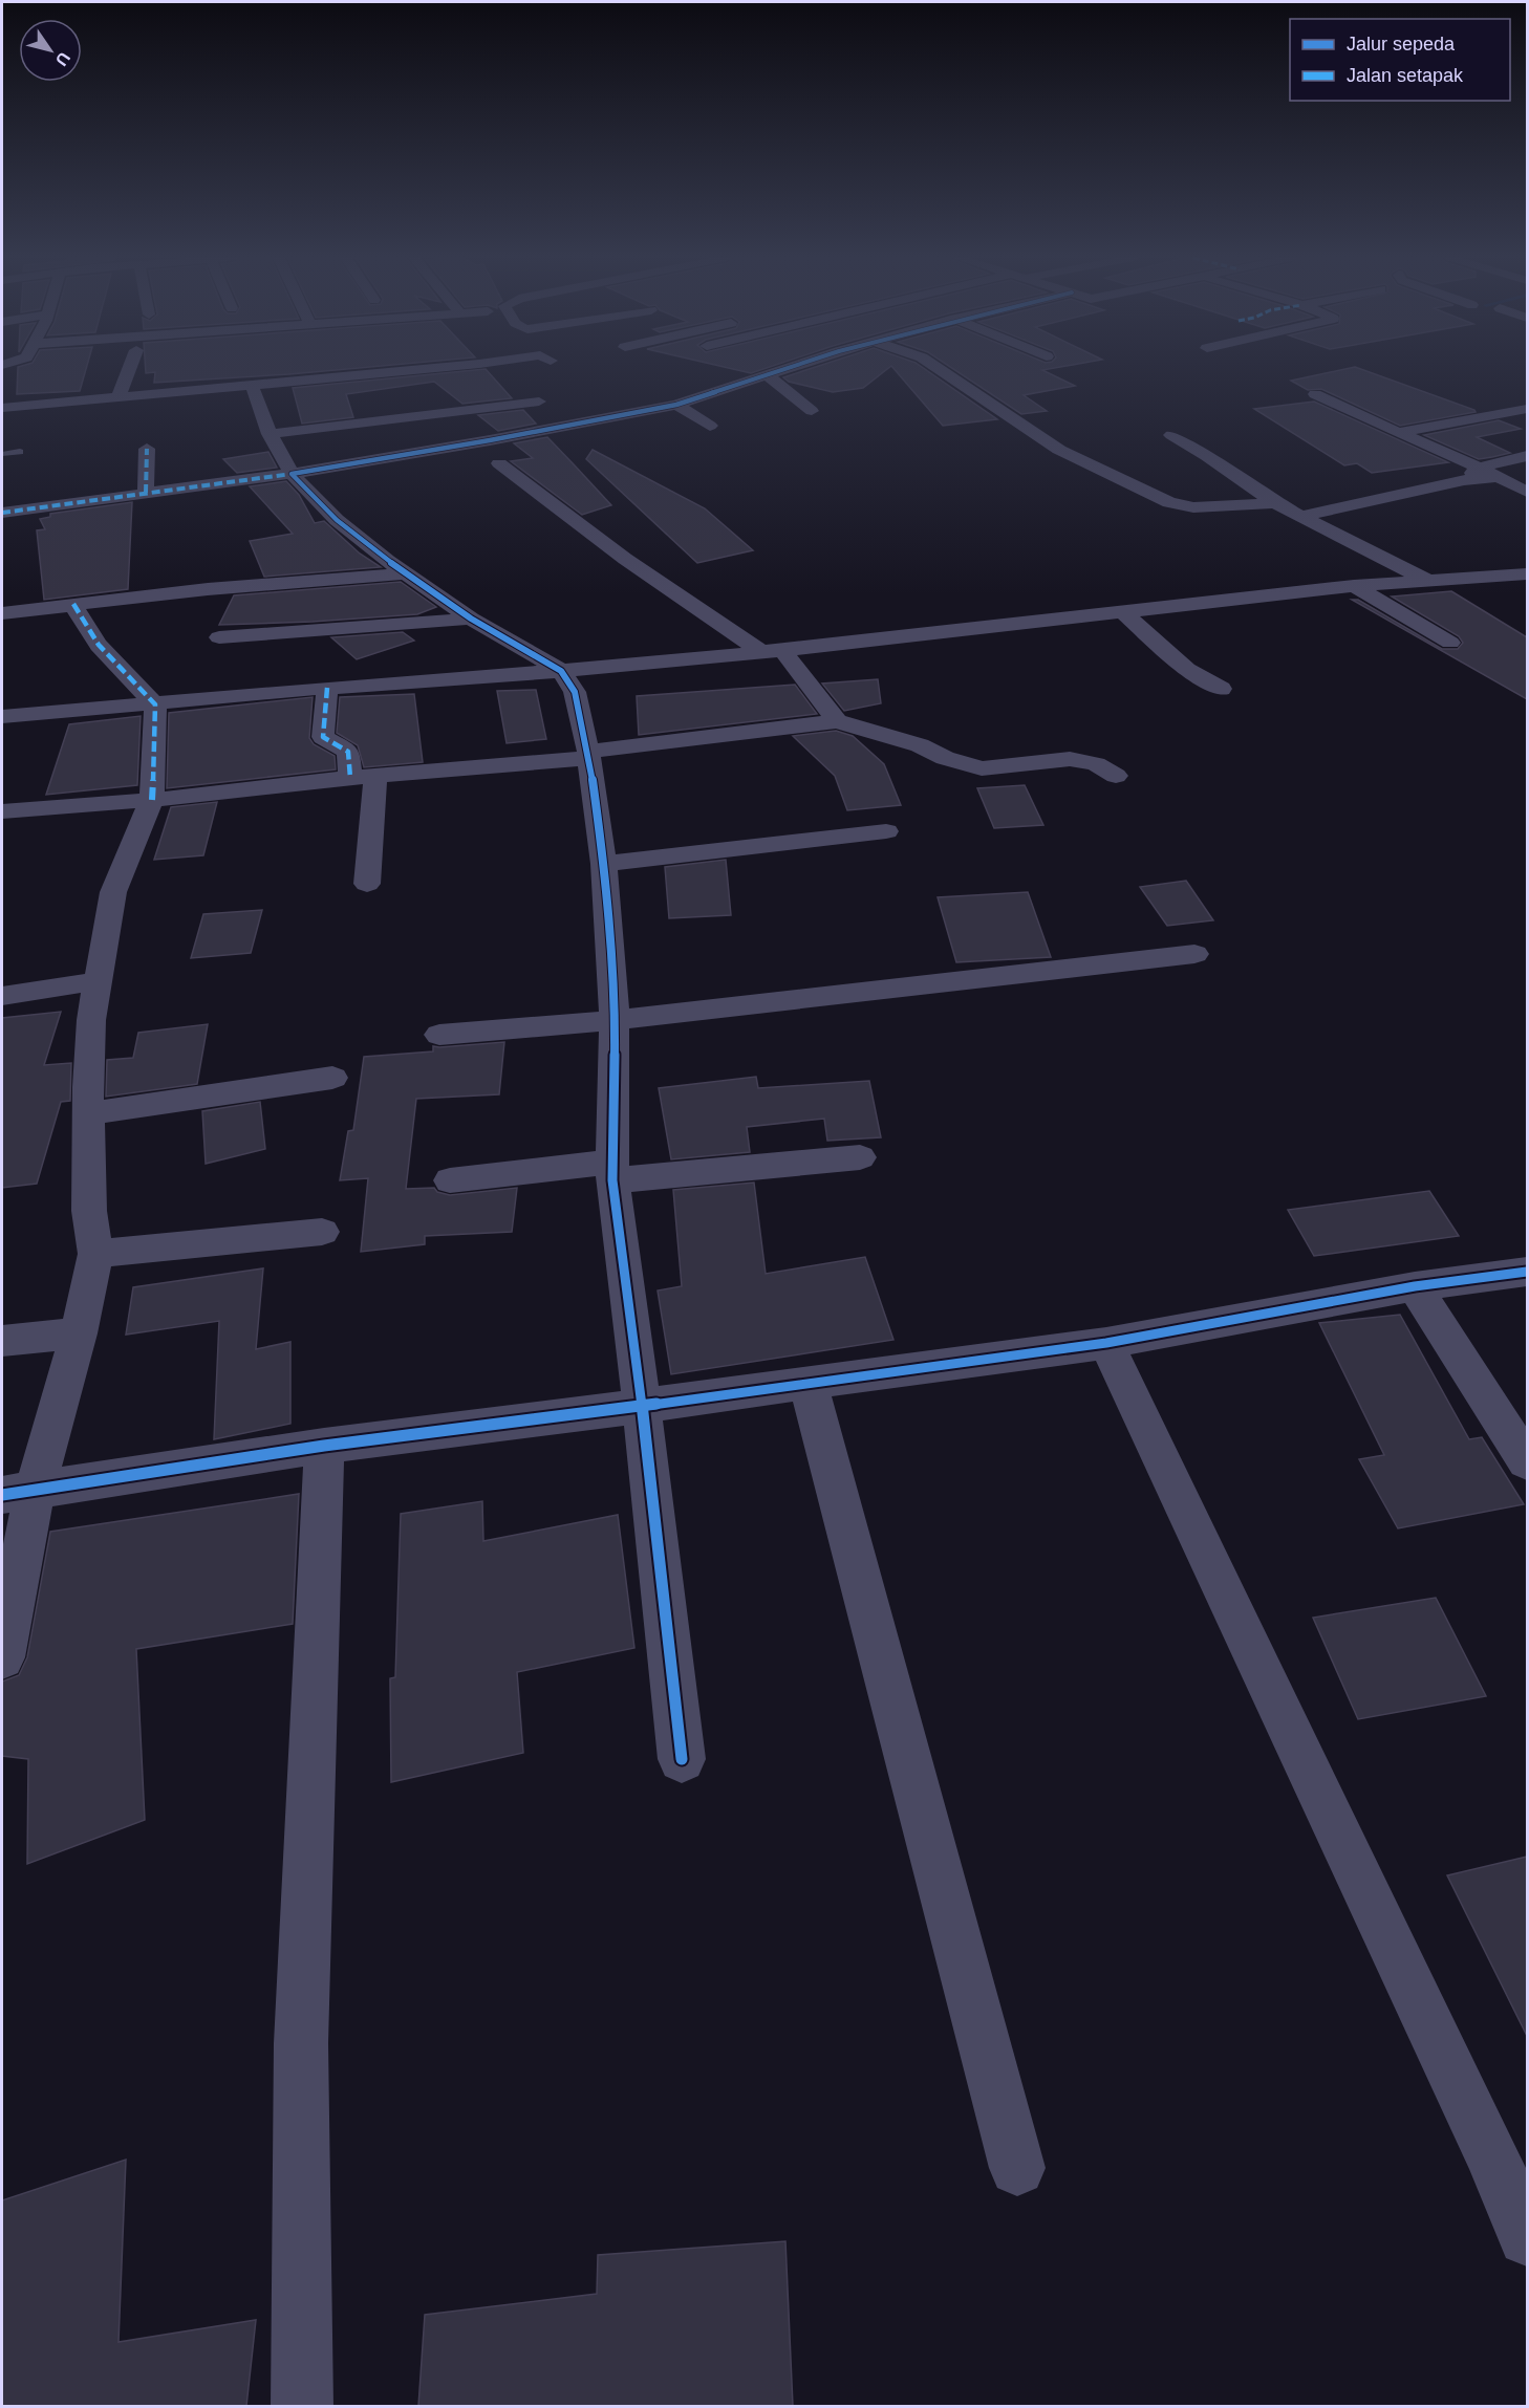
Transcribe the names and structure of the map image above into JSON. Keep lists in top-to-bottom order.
{
  "legend": ["Jalur sepeda", "Jalan setapak"],
  "north": "bottom right"
}
